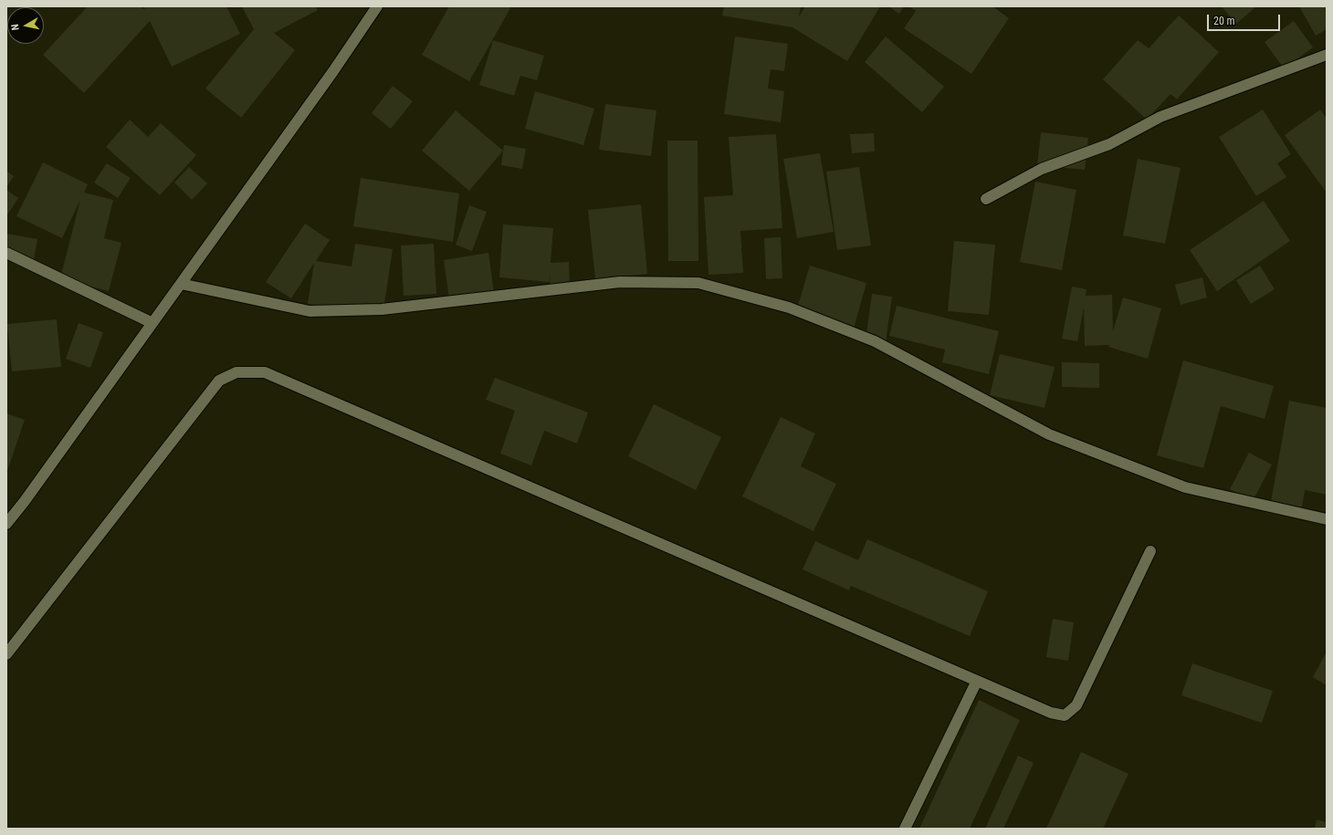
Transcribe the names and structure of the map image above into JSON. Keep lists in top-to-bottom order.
{
  "scale_bar": "20 m",
  "north": "left"
}
